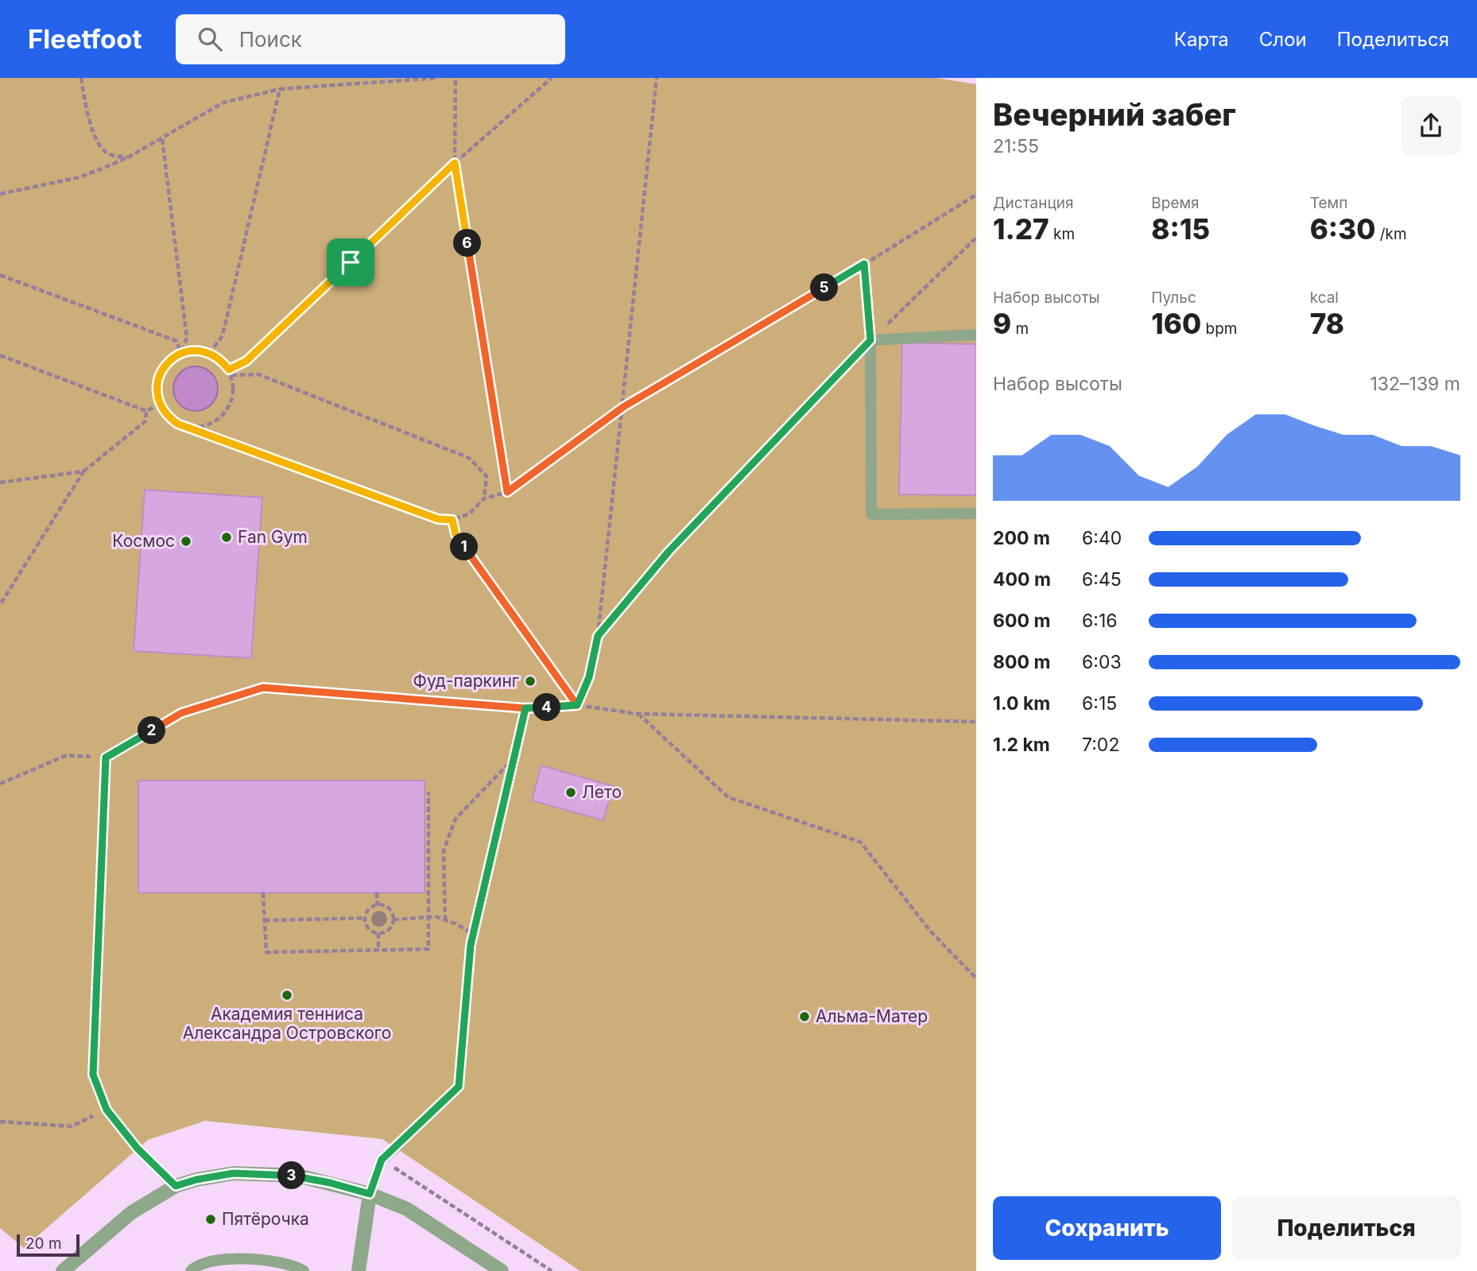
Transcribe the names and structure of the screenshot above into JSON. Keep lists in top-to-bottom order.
{
  "places": [
    "Fan Gym",
    "Космос",
    "Фуд-паркинг",
    "Лето",
    "Академия тенниса Александра Островского",
    "Альма-Матер",
    "Пятёрочка"
  ],
  "scale_bar": "20 m",
  "page": {
    "header": "Fleetfoot",
    "search": "Поиск",
    "nav": ["Карта", "Слои", "Поделиться"],
    "heading": ["Вечерний забег", "21:55"],
    "stats": [
      ["Дистанция", "1.27 km"],
      ["Время", "8:15"],
      ["Темп", "6:30 /km"],
      ["Набор высоты", "9 m"],
      ["Пульс", "160 bpm"],
      ["kcal", "78"]
    ],
    "pins": [
      "6",
      "5",
      "1",
      "4",
      "2",
      "3"
    ],
    "chart": ["Набор высоты", "132–139 m"],
    "list": [
      {
        "name": "200 m",
        "note": "6:40"
      },
      {
        "name": "400 m",
        "note": "6:45"
      },
      {
        "name": "600 m",
        "note": "6:16"
      },
      {
        "name": "800 m",
        "note": "6:03"
      },
      {
        "name": "1.0 km",
        "note": "6:15"
      },
      {
        "name": "1.2 km",
        "note": "7:02"
      }
    ],
    "buttons": ["Сохранить", "Поделиться"],
    "scale": "20 m"
  }
}
